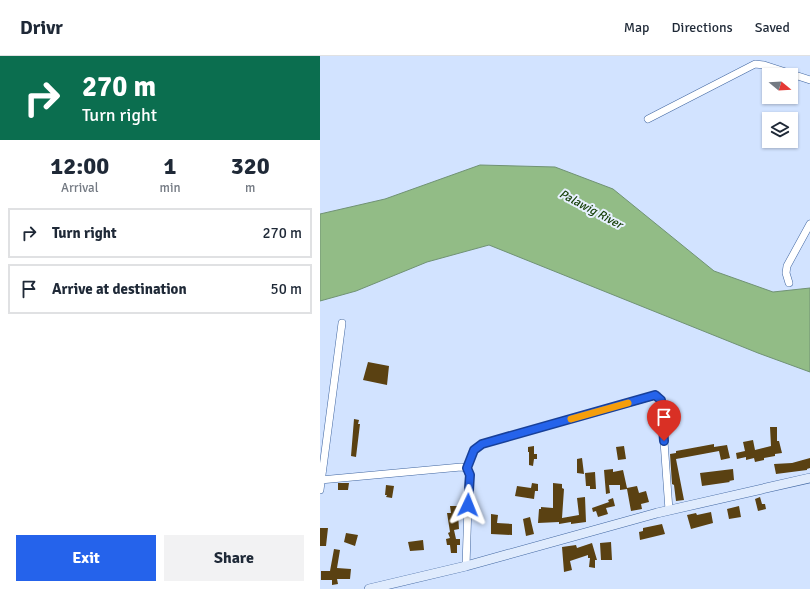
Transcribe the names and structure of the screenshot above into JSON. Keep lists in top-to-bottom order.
{
  "water": ["Palawig River"],
  "north": "right",
  "page": {
    "header": "Drivr",
    "nav": ["Map", "Directions", "Saved"],
    "turn": ["270 m", "Turn right"],
    "eta": [
      "12:00",
      "Arrival",
      "1",
      "min",
      "320",
      "m"
    ],
    "list": [
      {
        "name": "Turn right",
        "value": "270 m"
      },
      {
        "name": "Arrive at destination",
        "value": "50 m"
      }
    ],
    "buttons": ["Exit", "Share"]
  }
}
